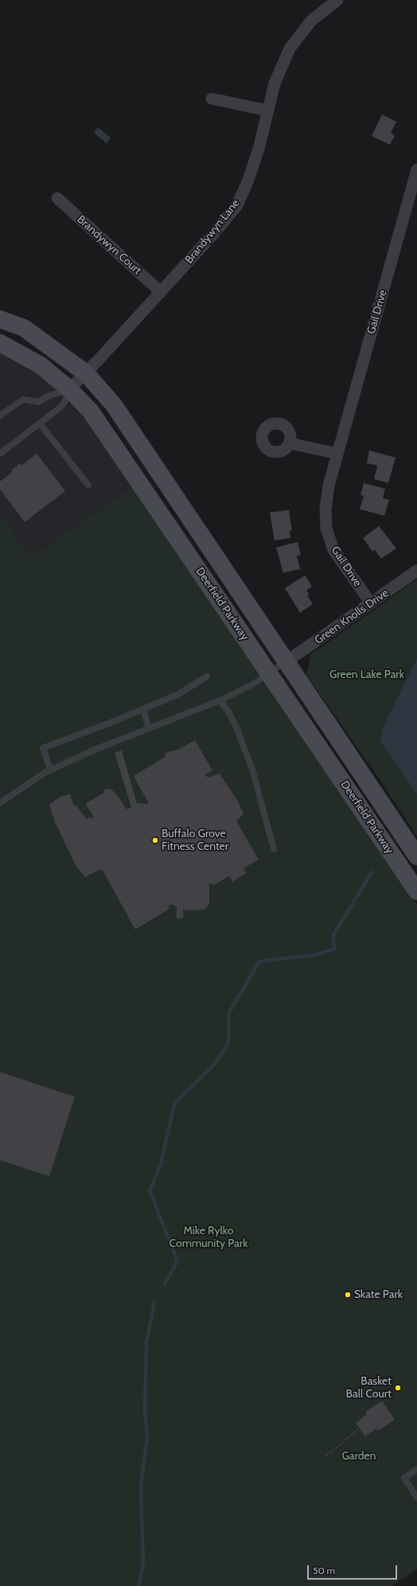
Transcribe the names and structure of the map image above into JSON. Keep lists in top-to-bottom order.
{
  "streets": {
    "main road": ["Deerfield Parkway"],
    "street": [
      "Brandywyn Lane",
      "Brandywyn Court",
      "Gail Drive",
      "Green Knolls Drive"
    ]
  },
  "crossings": [
    ["Brandywyn Lane", "Brandywyn Court"],
    ["Brandywyn Lane", "Deerfield Parkway"],
    ["Gail Drive", "Green Knolls Drive"],
    ["Deerfield Parkway", "Green Knolls Drive"]
  ],
  "parks": ["Green Lake Park", "Mike Rylko Community Park", "Garden"],
  "places": ["Buffalo Grove Fitness Center", "Skate Park", "Basket Ball Court"],
  "scale_bar": "50 m"
}
